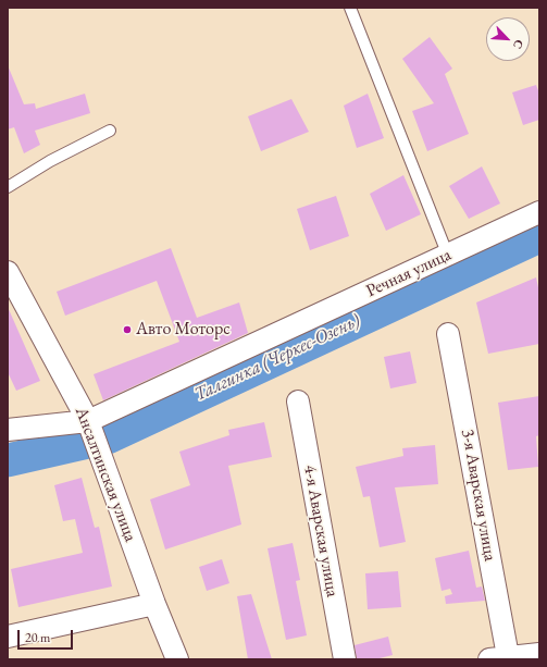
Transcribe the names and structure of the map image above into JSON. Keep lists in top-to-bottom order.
{
  "streets": {
    "street": [
      "Речная улица",
      "Ансалтинская улица",
      "3-я Аварская улица",
      "4-я Аварская улица"
    ]
  },
  "crossings": [
    ["Речная улица", "Ансалтинская улица"]
  ],
  "water": ["Талгинка (Черкес-Озень)"],
  "places": ["Авто Моторс"],
  "scale_bar": "20 m",
  "north": "bottom right"
}
